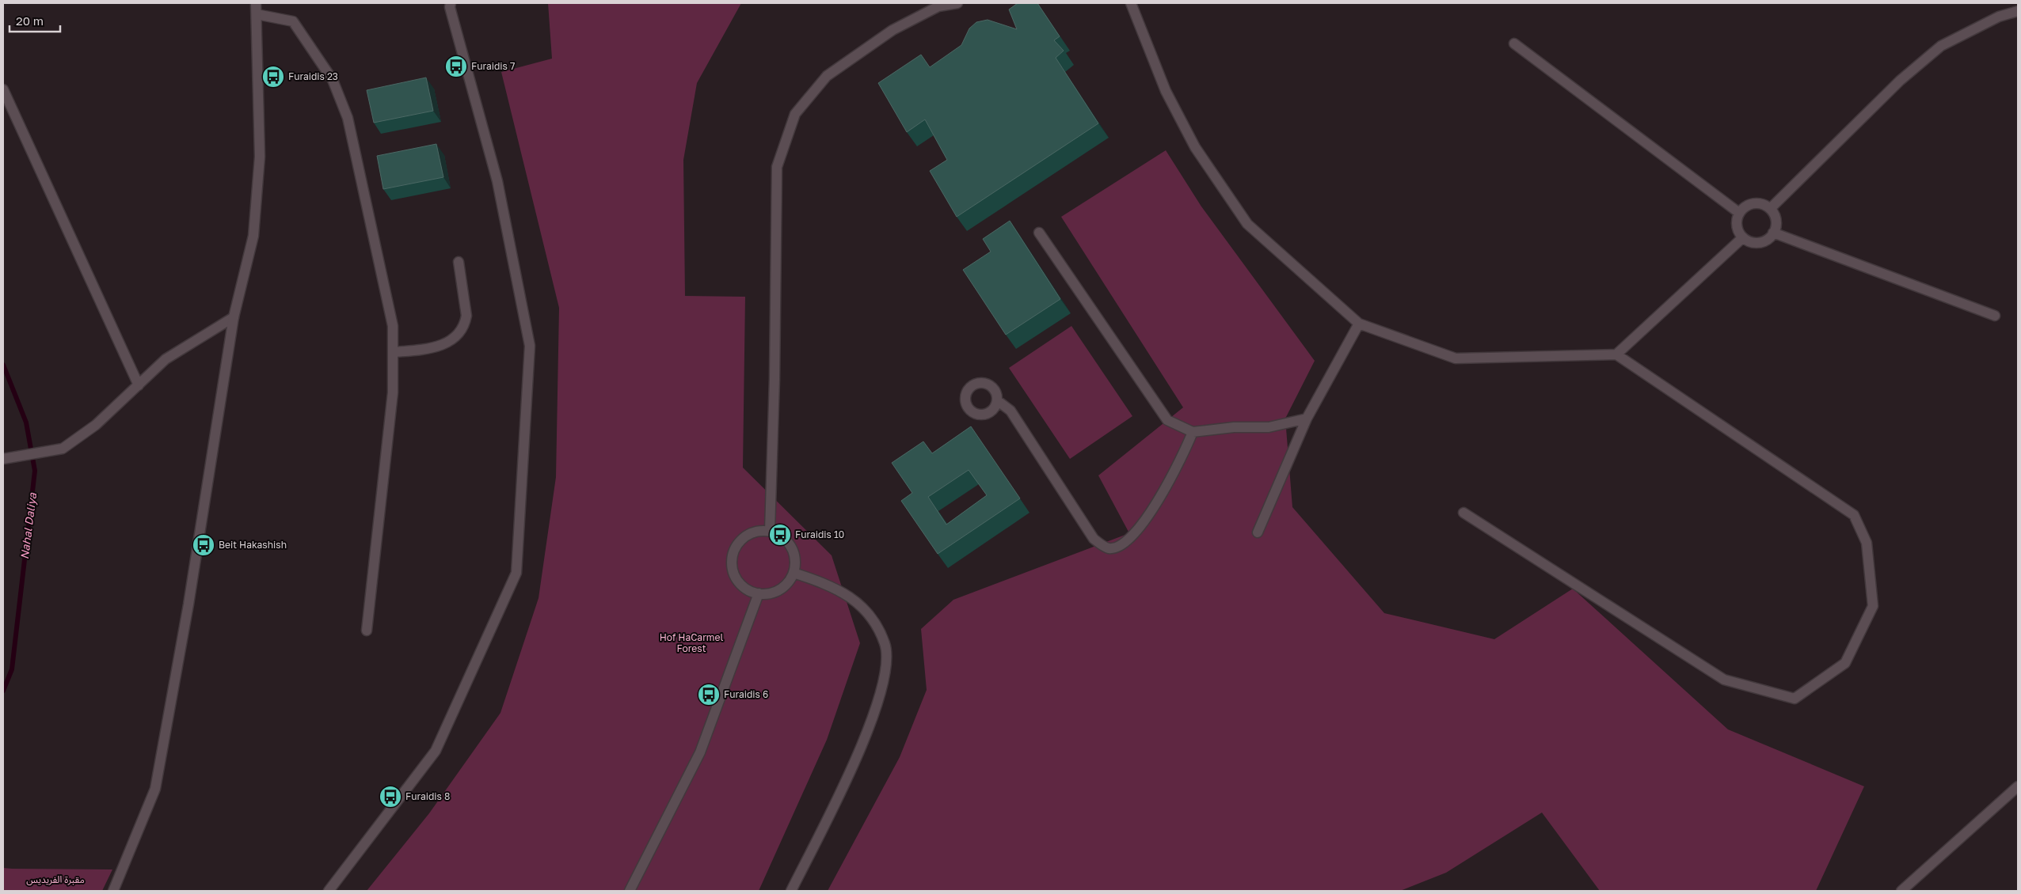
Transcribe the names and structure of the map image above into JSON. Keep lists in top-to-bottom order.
{
  "water": ["Nahal Daliya"],
  "parks": ["Hof HaCarmel Forest", "مقبرة الفريديس"],
  "places": {
    "bus stop": [
      "Furaidis 7",
      "Furaidis 23",
      "Furaidis 10",
      "Beit Hakashish",
      "Furaidis 6",
      "Furaidis 8"
    ]
  },
  "scale_bar": "20 m"
}
